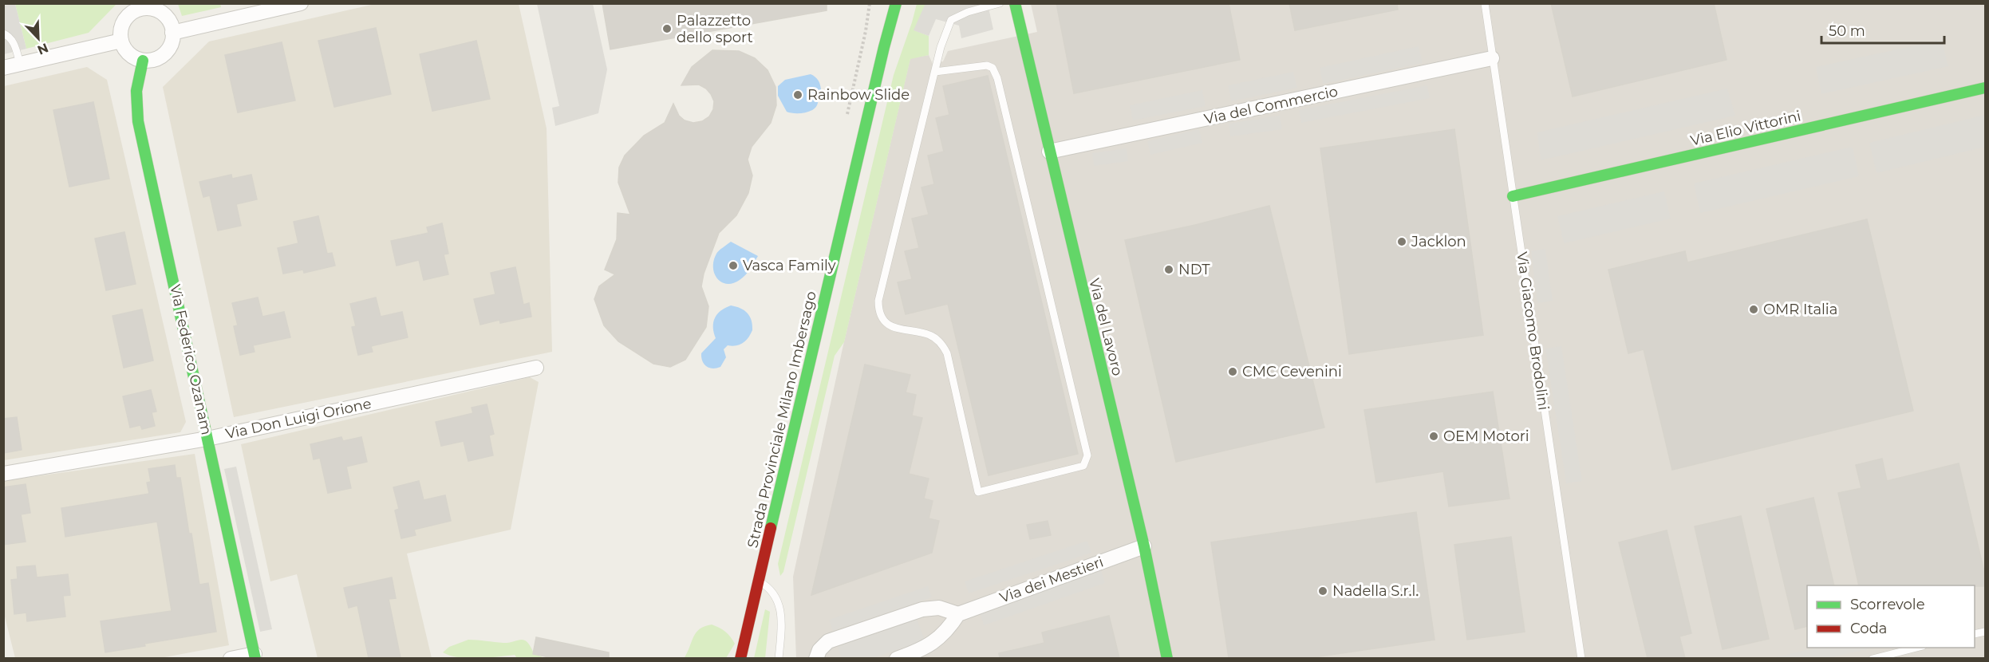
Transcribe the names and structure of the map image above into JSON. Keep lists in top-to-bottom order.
{
  "streets": {
    "street": [
      "Via del Commercio",
      "Via Elio Vittorini",
      "Via del Lavoro",
      "Via Federico Ozanam",
      "Via Don Luigi Orione",
      "Strada Provinciale Milano Imbersago",
      "Via dei Mestieri"
    ],
    "lane": ["Via Giacomo Brodolini"]
  },
  "crossings": [
    ["Via del Commercio", "Via del Lavoro"],
    ["Via del Commercio", "Via Giacomo Brodolini"],
    ["Via Elio Vittorini", "Via Giacomo Brodolini"],
    ["Via del Lavoro", "Via dei Mestieri"],
    ["Via Federico Ozanam", "Via Don Luigi Orione"]
  ],
  "places": [
    "Palazzetto dello sport",
    "Rainbow Slide",
    "Jacklon",
    "Vasca Family",
    "NDT",
    "OMR Italia",
    "CMC Cevenini",
    "OEM Motori",
    "Nadella S.r.l."
  ],
  "legend": ["Scorrevole", "Coda"],
  "scale_bar": "50 m",
  "north": "bottom right"
}
